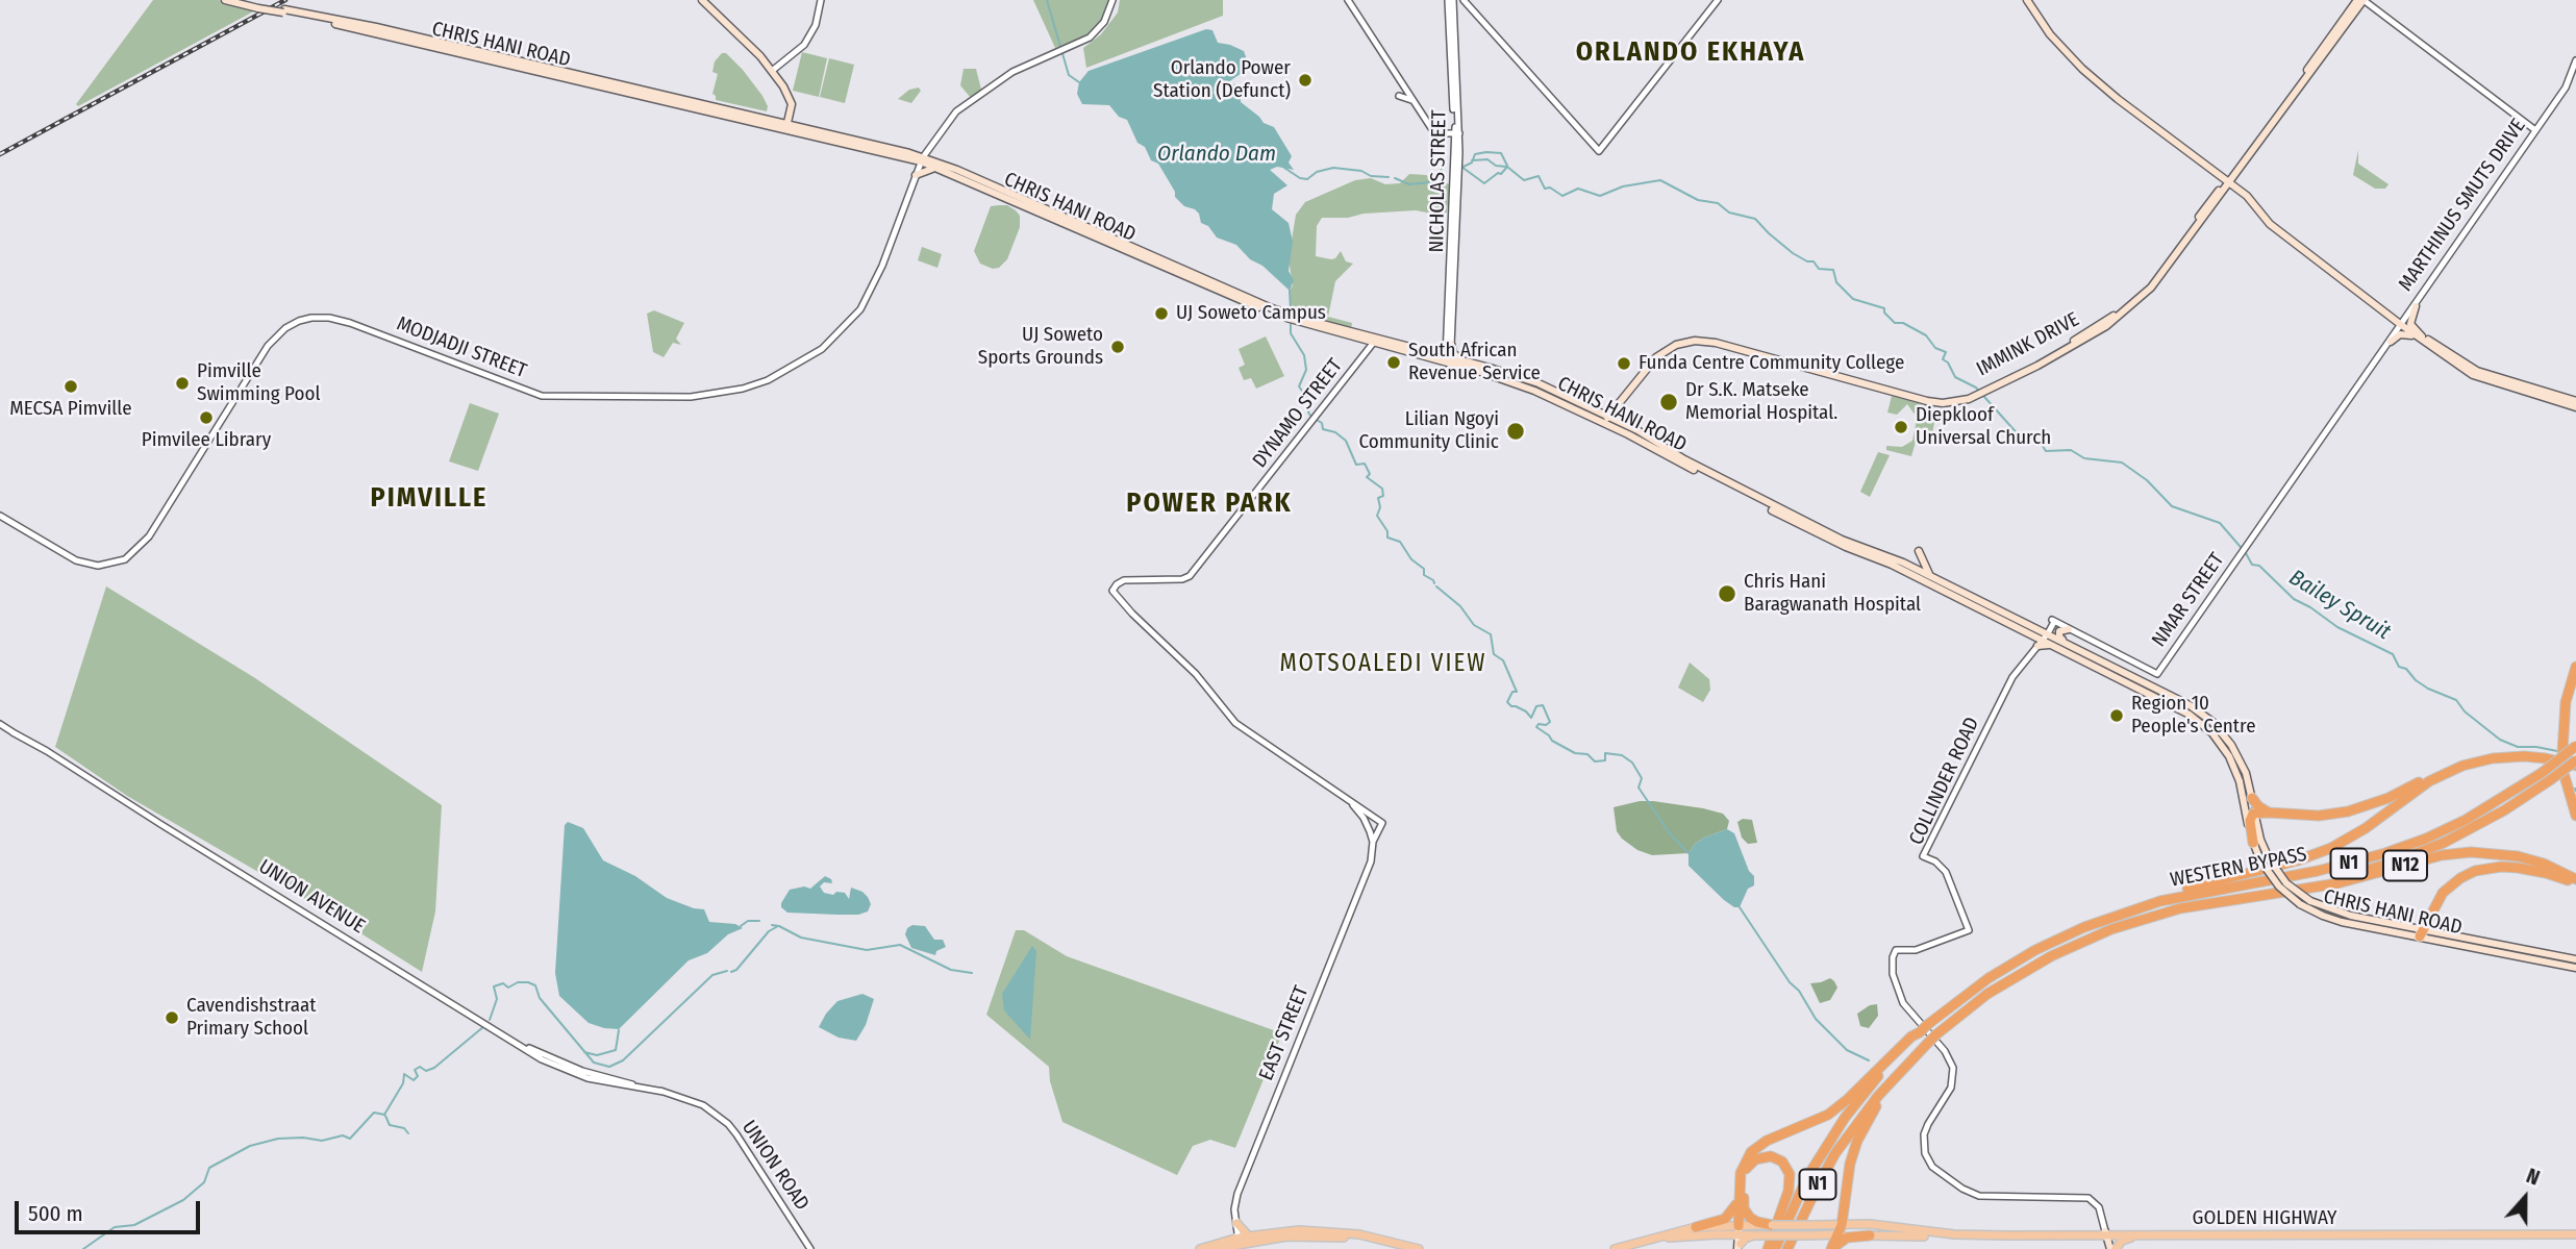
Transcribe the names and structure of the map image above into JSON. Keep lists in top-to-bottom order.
{
  "streets": {
    "highway": ["N1", "N12", "WESTERN BYPASS"],
    "main road": ["CHRIS HANI ROAD", "IMMINK DRIVE", "GOLDEN HIGHWAY"],
    "street": [
      "NICHOLAS STREET",
      "MARTHINUS SMUTS DRIVE",
      "MODJADJI STREET",
      "DYNAMO STREET",
      "NMAR STREET",
      "COLLINDER ROAD",
      "UNION AVENUE",
      "EAST STREET",
      "UNION ROAD"
    ]
  },
  "crossings": [
    ["CHRIS HANI ROAD", "NICHOLAS STREET"],
    ["CHRIS HANI ROAD", "IMMINK DRIVE"],
    ["CHRIS HANI ROAD", "MODJADJI STREET"],
    ["CHRIS HANI ROAD", "DYNAMO STREET"],
    ["CHRIS HANI ROAD", "NMAR STREET"],
    ["CHRIS HANI ROAD", "COLLINDER ROAD"],
    ["MARTHINUS SMUTS DRIVE", "NMAR STREET"],
    ["DYNAMO STREET", "EAST STREET"],
    ["NMAR STREET", "COLLINDER ROAD"],
    ["COLLINDER ROAD", "GOLDEN HIGHWAY"],
    ["N1", "N12"],
    ["N1", "WESTERN BYPASS"],
    ["N12", "WESTERN BYPASS"],
    ["UNION AVENUE", "UNION ROAD"]
  ],
  "districts": [
    "ORLANDO EKHAYA",
    "PIMVILLE",
    "POWER PARK",
    "MOTSOALEDI VIEW"
  ],
  "water": ["Orlando Dam", "Bailey Spruit"],
  "places": [
    "Orlando Power Station (Defunct)",
    "UJ Soweto Campus",
    "UJ Soweto Sports Grounds",
    "South African Revenue Service",
    "Funda Centre Community College",
    "Pimville Swimming Pool",
    "MECSA Pimville",
    "Dr S.K. Matseke Memorial Hospital.",
    "Pimvilee Library",
    "Diepkloof Universal Church",
    "Lilian Ngoyi Community Clinic",
    "Chris Hani Baragwanath Hospital",
    "Region 10 People's Centre",
    "Cavendishstraat Primary School"
  ],
  "scale_bar": "500 m",
  "north": "top"
}
